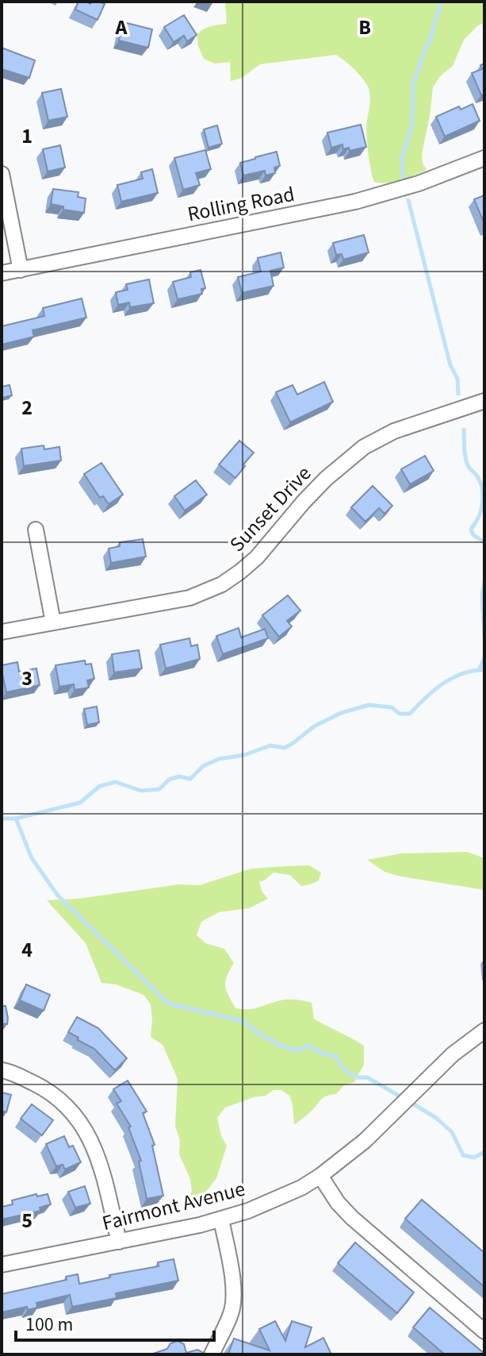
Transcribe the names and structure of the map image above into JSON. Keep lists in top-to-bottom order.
{
  "streets": {
    "street": ["Rolling Road", "Sunset Drive", "Fairmont Avenue"]
  },
  "scale_bar": "100 m",
  "grid": {
    "columns": ["A", "B"],
    "rows": [
      "1",
      "2",
      "3",
      "4",
      "5"
    ]
  }
}
